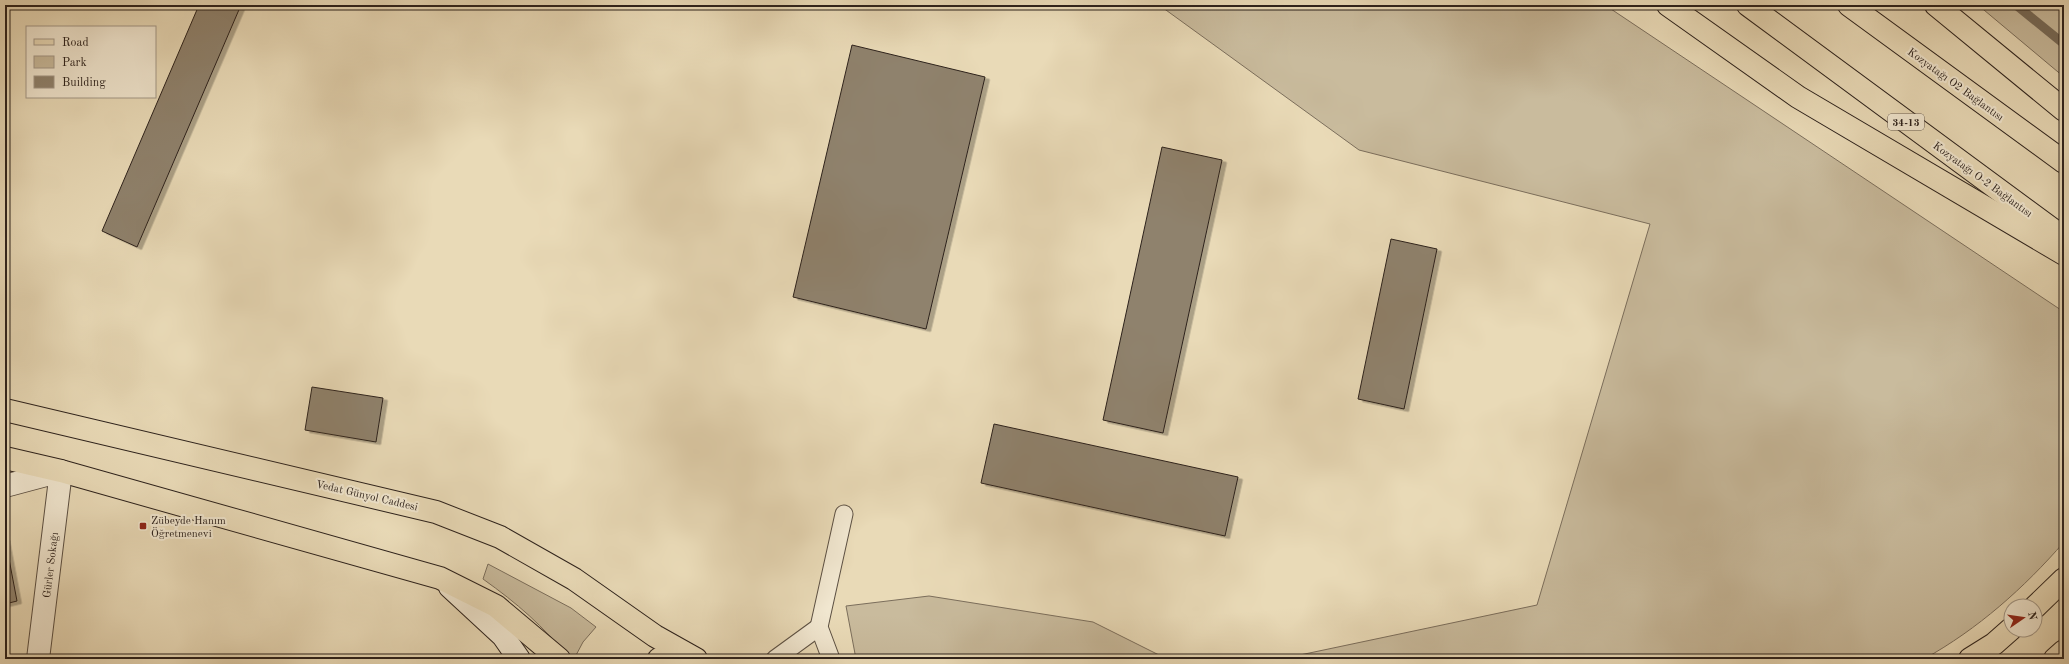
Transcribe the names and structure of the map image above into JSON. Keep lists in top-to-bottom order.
{
  "streets": {
    "main road": [
      "Kozyatağı O2 Bağlantısı",
      "34-13",
      "Kozyatağı O-2 Bağlantısı",
      "Vedat Günyol Caddesi"
    ],
    "street": ["Gürler Sokağı"]
  },
  "places": {
    "transit": ["Zübeyde Hanım Öğretmenevi"]
  },
  "legend": ["Road", "Park", "Building"],
  "north": "right"
}
